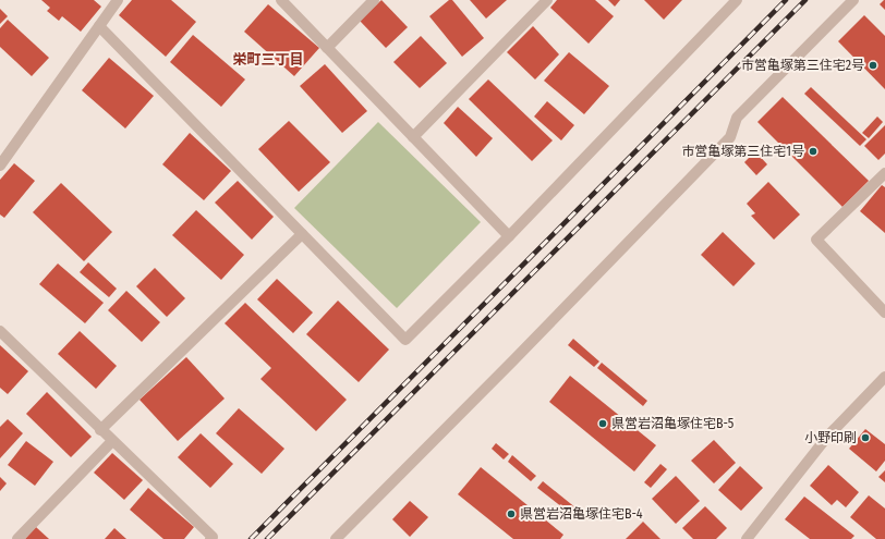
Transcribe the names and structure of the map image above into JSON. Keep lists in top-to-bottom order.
{
  "districts": ["栄町三丁目"],
  "places": [
    "市営亀塚第三住宅2号",
    "市営亀塚第三住宅1号",
    "県営岩沼亀塚住宅B-5",
    "小野印刷",
    "県営岩沼亀塚住宅B-4"
  ]
}
